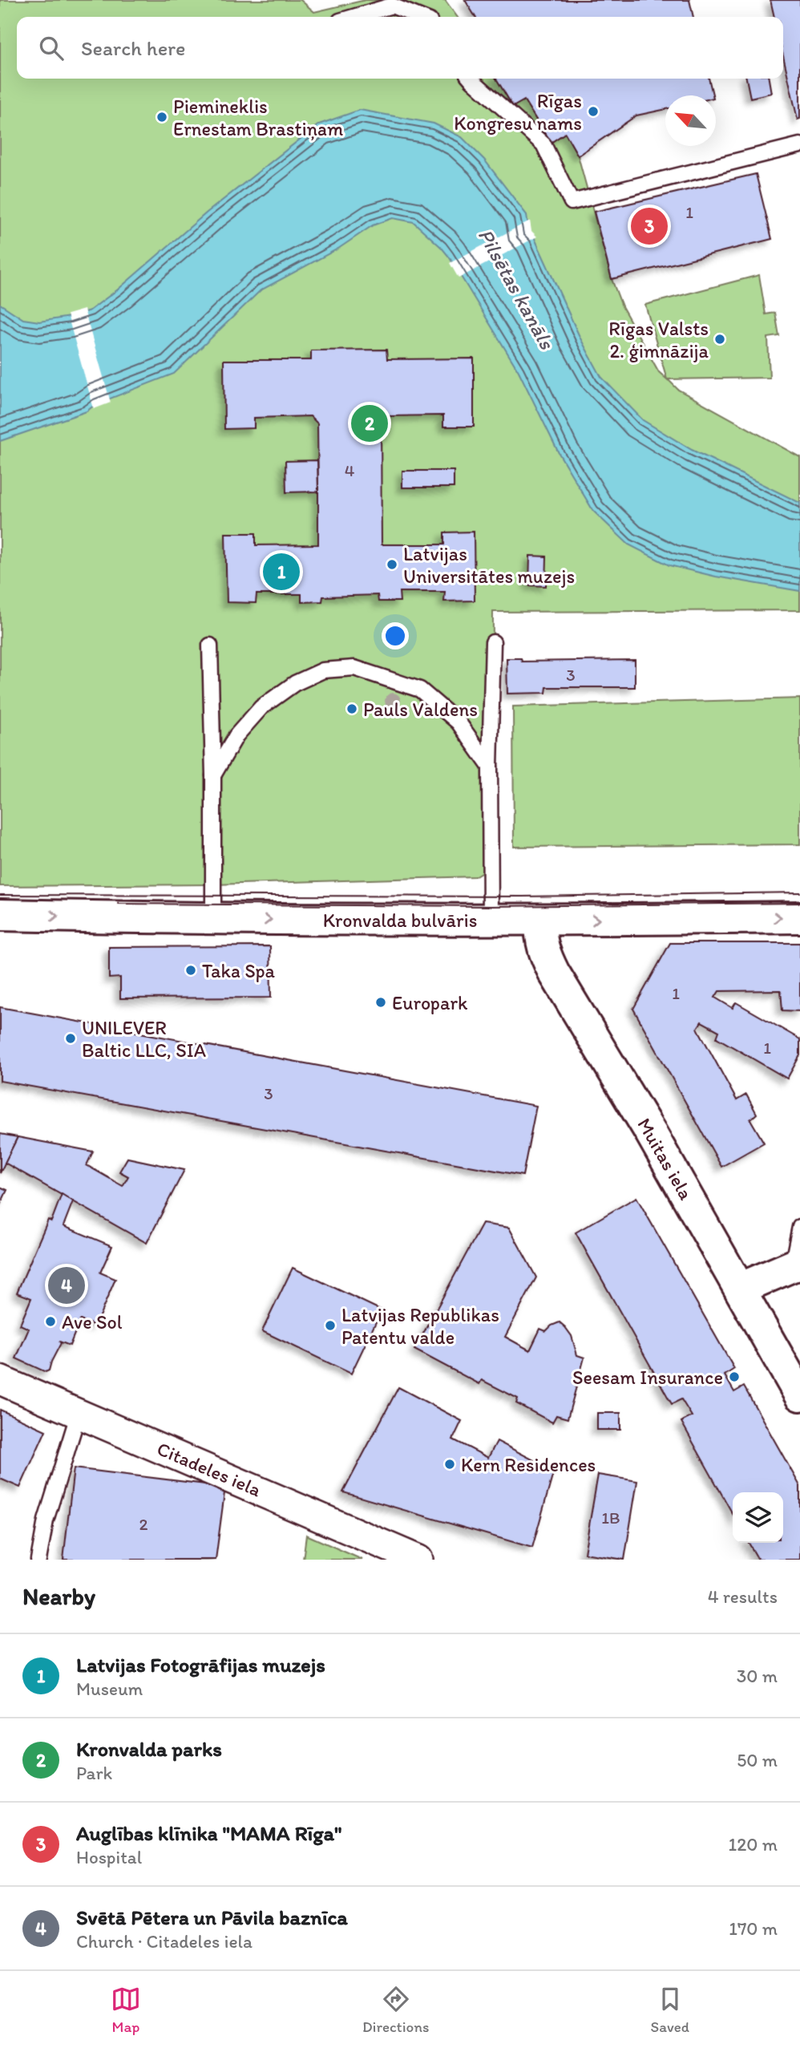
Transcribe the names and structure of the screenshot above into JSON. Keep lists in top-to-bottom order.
{
  "streets": {
    "street": ["Kronvalda bulvāris", "Muitas iela", "Citadeles iela"]
  },
  "crossings": [
    ["Kronvalda bulvāris", "Muitas iela"]
  ],
  "one_way": ["Kronvalda bulvāris"],
  "water": ["Pilsētas kanāls"],
  "places": [
    "Rīgas Kongresu nams",
    "Piemineklis Ernestam Brastiņam",
    "Rīgas Valsts 2. ģimnāzija",
    "Latvijas Universitātes muzejs",
    "Pauls Valdens",
    "Taka Spa",
    "Europark",
    "UNILEVER Baltic LLC, SIA",
    "Ave Sol",
    "Latvijas Republikas Patentu valde",
    "Seesam Insurance",
    "Kern Residences"
  ],
  "house_numbers": [
    "1",
    "4",
    "3",
    "1",
    "1",
    "3",
    "1B",
    "2"
  ],
  "north": "top left",
  "page": {
    "search": "Search here",
    "pins": [
      "3",
      "2",
      "1",
      "4"
    ],
    "heading": ["Nearby", "4 results"],
    "list": [
      {
        "mark": "1",
        "name": "Latvijas Fotogrāfijas muzejs",
        "note": "Museum",
        "value": "30 m"
      },
      {
        "mark": "2",
        "name": "Kronvalda parks",
        "note": "Park",
        "value": "50 m"
      },
      {
        "mark": "3",
        "name": "Auglības klīnika \"MAMA Rīga\"",
        "note": "Hospital",
        "value": "120 m"
      },
      {
        "mark": "4",
        "name": "Svētā Pētera un Pāvila baznīca",
        "note": "Church · Citadeles iela",
        "value": "170 m"
      }
    ],
    "nav": ["Map", "Directions", "Saved"]
  }
}
